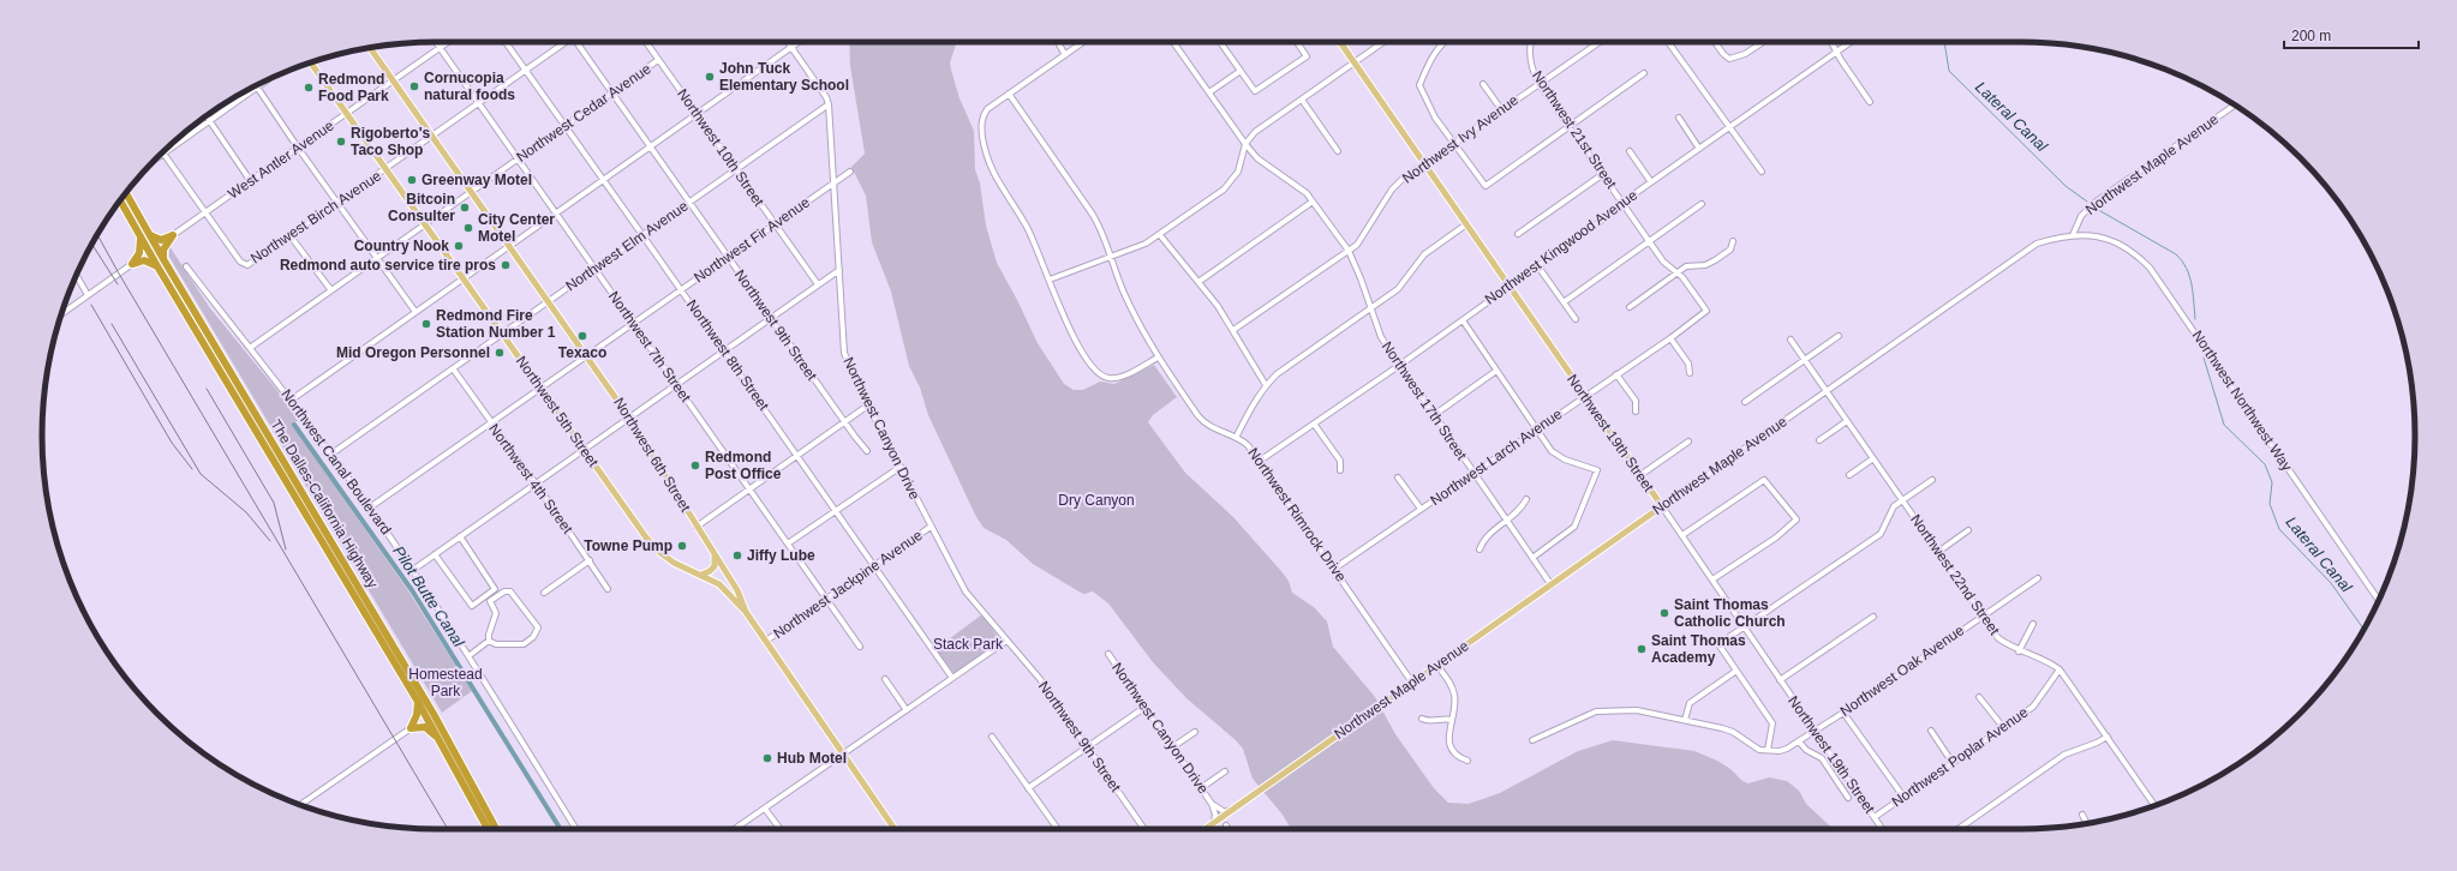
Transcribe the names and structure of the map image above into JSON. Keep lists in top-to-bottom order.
{
  "streets": {
    "highway": ["The Dalles-California Highway"],
    "main road": [
      "Northwest Maple Avenue",
      "Northwest 5th Street",
      "Northwest 19th Street",
      "Northwest 6th Street"
    ],
    "street": [
      "Northwest Cedar Avenue",
      "Northwest 21st Street",
      "Northwest Ivy Avenue",
      "Northwest 10th Street",
      "West Antler Avenue",
      "Northwest Birch Avenue",
      "Northwest Fir Avenue",
      "Northwest Elm Avenue",
      "Northwest Kingwood Avenue",
      "Northwest 9th Street",
      "Northwest 7th Street",
      "Northwest 8th Street",
      "Northwest 17th Street",
      "Northwest Northwest Way",
      "Northwest Canyon Drive",
      "Northwest Larch Avenue",
      "Northwest Canal Boulevard",
      "Northwest 4th Street",
      "Northwest Rimrock Drive",
      "Northwest 22nd Street",
      "Northwest Jackpine Avenue",
      "Northwest Oak Avenue",
      "Northwest Poplar Avenue"
    ]
  },
  "crossings": [
    ["Northwest Cedar Avenue", "Northwest 10th Street"],
    ["Northwest Cedar Avenue", "Northwest 9th Street"],
    ["Northwest Cedar Avenue", "Northwest 7th Street"],
    ["Northwest Cedar Avenue", "Northwest 8th Street"],
    ["Northwest Cedar Avenue", "Northwest 5th Street"],
    ["Northwest Cedar Avenue", "Northwest 6th Street"],
    ["Northwest Cedar Avenue", "Northwest Canal Boulevard"],
    ["Northwest 21st Street", "Northwest Ivy Avenue"],
    ["Northwest 21st Street", "Northwest Kingwood Avenue"],
    ["Northwest 21st Street", "Northwest Larch Avenue"],
    ["Northwest Ivy Avenue", "Northwest 17th Street"],
    ["Northwest Ivy Avenue", "Northwest 19th Street"],
    ["Northwest 10th Street", "Northwest Fir Avenue"],
    ["Northwest 10th Street", "Northwest Elm Avenue"],
    ["West Antler Avenue", "Northwest Birch Avenue"],
    ["West Antler Avenue", "Northwest 7th Street"],
    ["West Antler Avenue", "Northwest 5th Street"],
    ["West Antler Avenue", "Northwest 6th Street"],
    ["Northwest Maple Avenue", "Northwest 17th Street"],
    ["Northwest Maple Avenue", "Northwest Northwest Way"],
    ["Northwest Maple Avenue", "Northwest Canyon Drive"],
    ["Northwest Maple Avenue", "Northwest 19th Street"],
    ["Northwest Maple Avenue", "Northwest Rimrock Drive"],
    ["Northwest Maple Avenue", "Northwest 22nd Street"],
    ["Northwest Birch Avenue", "Northwest 7th Street"],
    ["Northwest Birch Avenue", "Northwest 8th Street"],
    ["Northwest Birch Avenue", "Northwest 5th Street"],
    ["Northwest Birch Avenue", "Northwest 6th Street"],
    ["Northwest Fir Avenue", "Northwest 9th Street"],
    ["Northwest Fir Avenue", "Northwest 7th Street"],
    ["Northwest Fir Avenue", "Northwest 8th Street"],
    ["Northwest Fir Avenue", "Northwest 5th Street"],
    ["Northwest Fir Avenue", "Northwest Canyon Drive"],
    ["Northwest Fir Avenue", "Northwest 6th Street"],
    ["Northwest Fir Avenue", "Northwest Canal Boulevard"],
    ["Northwest Fir Avenue", "Northwest 4th Street"],
    ["Northwest Elm Avenue", "Northwest 9th Street"],
    ["Northwest Elm Avenue", "Northwest 7th Street"],
    ["Northwest Elm Avenue", "Northwest 8th Street"],
    ["Northwest Elm Avenue", "Northwest 5th Street"],
    ["Northwest Elm Avenue", "Northwest Canyon Drive"],
    ["Northwest Elm Avenue", "Northwest 6th Street"],
    ["Northwest Elm Avenue", "Northwest Canal Boulevard"],
    ["Northwest Elm Avenue", "Northwest 4th Street"],
    ["Northwest Kingwood Avenue", "Northwest 17th Street"],
    ["Northwest Kingwood Avenue", "Northwest 19th Street"],
    ["Northwest Kingwood Avenue", "Northwest Rimrock Drive"],
    ["Northwest 9th Street", "Northwest Canyon Drive"],
    ["Northwest 7th Street", "Northwest Jackpine Avenue"],
    ["Northwest 8th Street", "Northwest Jackpine Avenue"],
    ["Northwest 17th Street", "Northwest Larch Avenue"],
    ["Northwest 5th Street", "Northwest 6th Street"],
    ["Northwest Canyon Drive", "Northwest Jackpine Avenue"],
    ["Northwest 19th Street", "Northwest Larch Avenue"],
    ["Northwest 19th Street", "Northwest Oak Avenue"],
    ["Northwest 19th Street", "Northwest Poplar Avenue"],
    ["Northwest 6th Street", "Northwest Jackpine Avenue"],
    ["Northwest Larch Avenue", "Northwest Rimrock Drive"],
    ["Northwest 22nd Street", "Northwest Oak Avenue"],
    ["Northwest 22nd Street", "Northwest Poplar Avenue"]
  ],
  "water": ["Lateral Canal", "Pilot Butte Canal"],
  "parks": ["Dry Canyon", "Stack Park", "Homestead Park"],
  "places": [
    "John Tuck Elementary School",
    "Cornucopia natural foods",
    "Redmond Food Park",
    "Rigoberto's Taco Shop",
    "Greenway Motel",
    "Bitcoin Consulter",
    "City Center Motel",
    "Country Nook",
    "Redmond auto service tire pros",
    "Redmond Fire Station Number 1",
    "Texaco",
    "Mid Oregon Personnel",
    "Redmond Post Office",
    "Towne Pump",
    "Jiffy Lube",
    "Saint Thomas Catholic Church",
    "Saint Thomas Academy",
    "Hub Motel"
  ],
  "scale_bar": "200 m"
}
